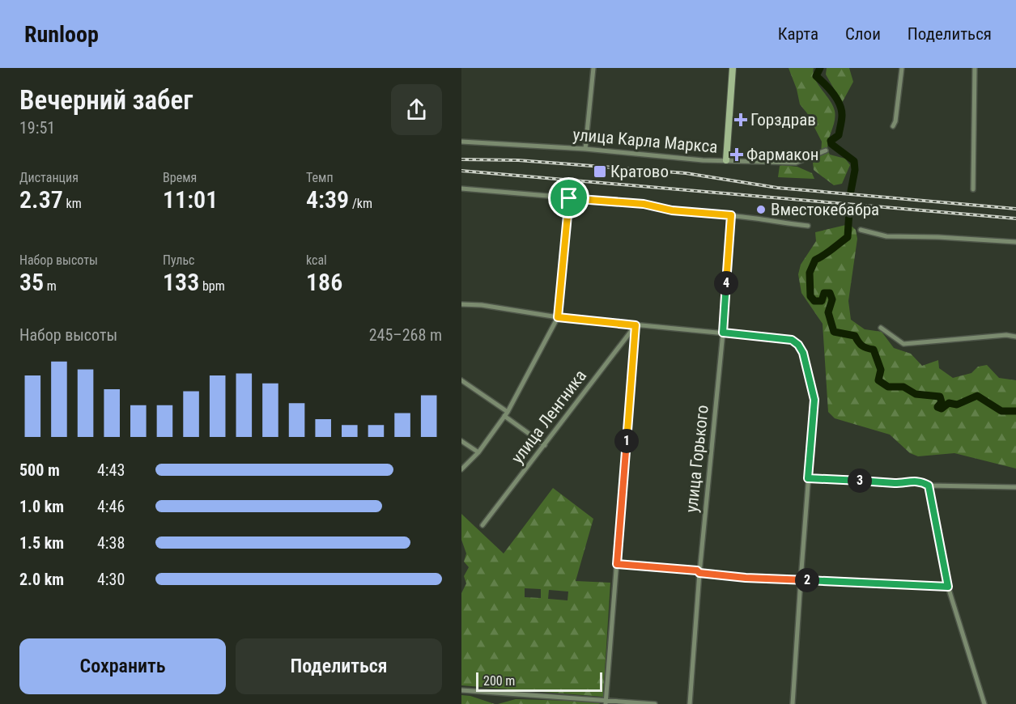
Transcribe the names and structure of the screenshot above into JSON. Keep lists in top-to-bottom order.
{
  "streets": {
    "street": ["улица Карла Маркса", "улица Ленгника", "улица Горького"]
  },
  "places": {
    "health": ["Горздрав", "Фармакон"],
    "transit": ["Кратово"],
    "other": ["Вместокебабра"]
  },
  "scale_bar": "200 m",
  "page": {
    "header": "Runloop",
    "nav": ["Карта", "Слои", "Поделиться"],
    "heading": ["Вечерний забег", "19:51"],
    "stats": [
      ["Дистанция", "2.37 km"],
      ["Время", "11:01"],
      ["Темп", "4:39 /km"],
      ["Набор высоты", "35 m"],
      ["Пульс", "133 bpm"],
      ["kcal", "186"]
    ],
    "pins": [
      "4",
      "1",
      "3",
      "2"
    ],
    "chart": ["Набор высоты", "245–268 m"],
    "list": [
      {
        "name": "500 m",
        "note": "4:43"
      },
      {
        "name": "1.0 km",
        "note": "4:46"
      },
      {
        "name": "1.5 km",
        "note": "4:38"
      },
      {
        "name": "2.0 km",
        "note": "4:30"
      }
    ],
    "buttons": ["Сохранить", "Поделиться"],
    "scale": "200 m"
  }
}
